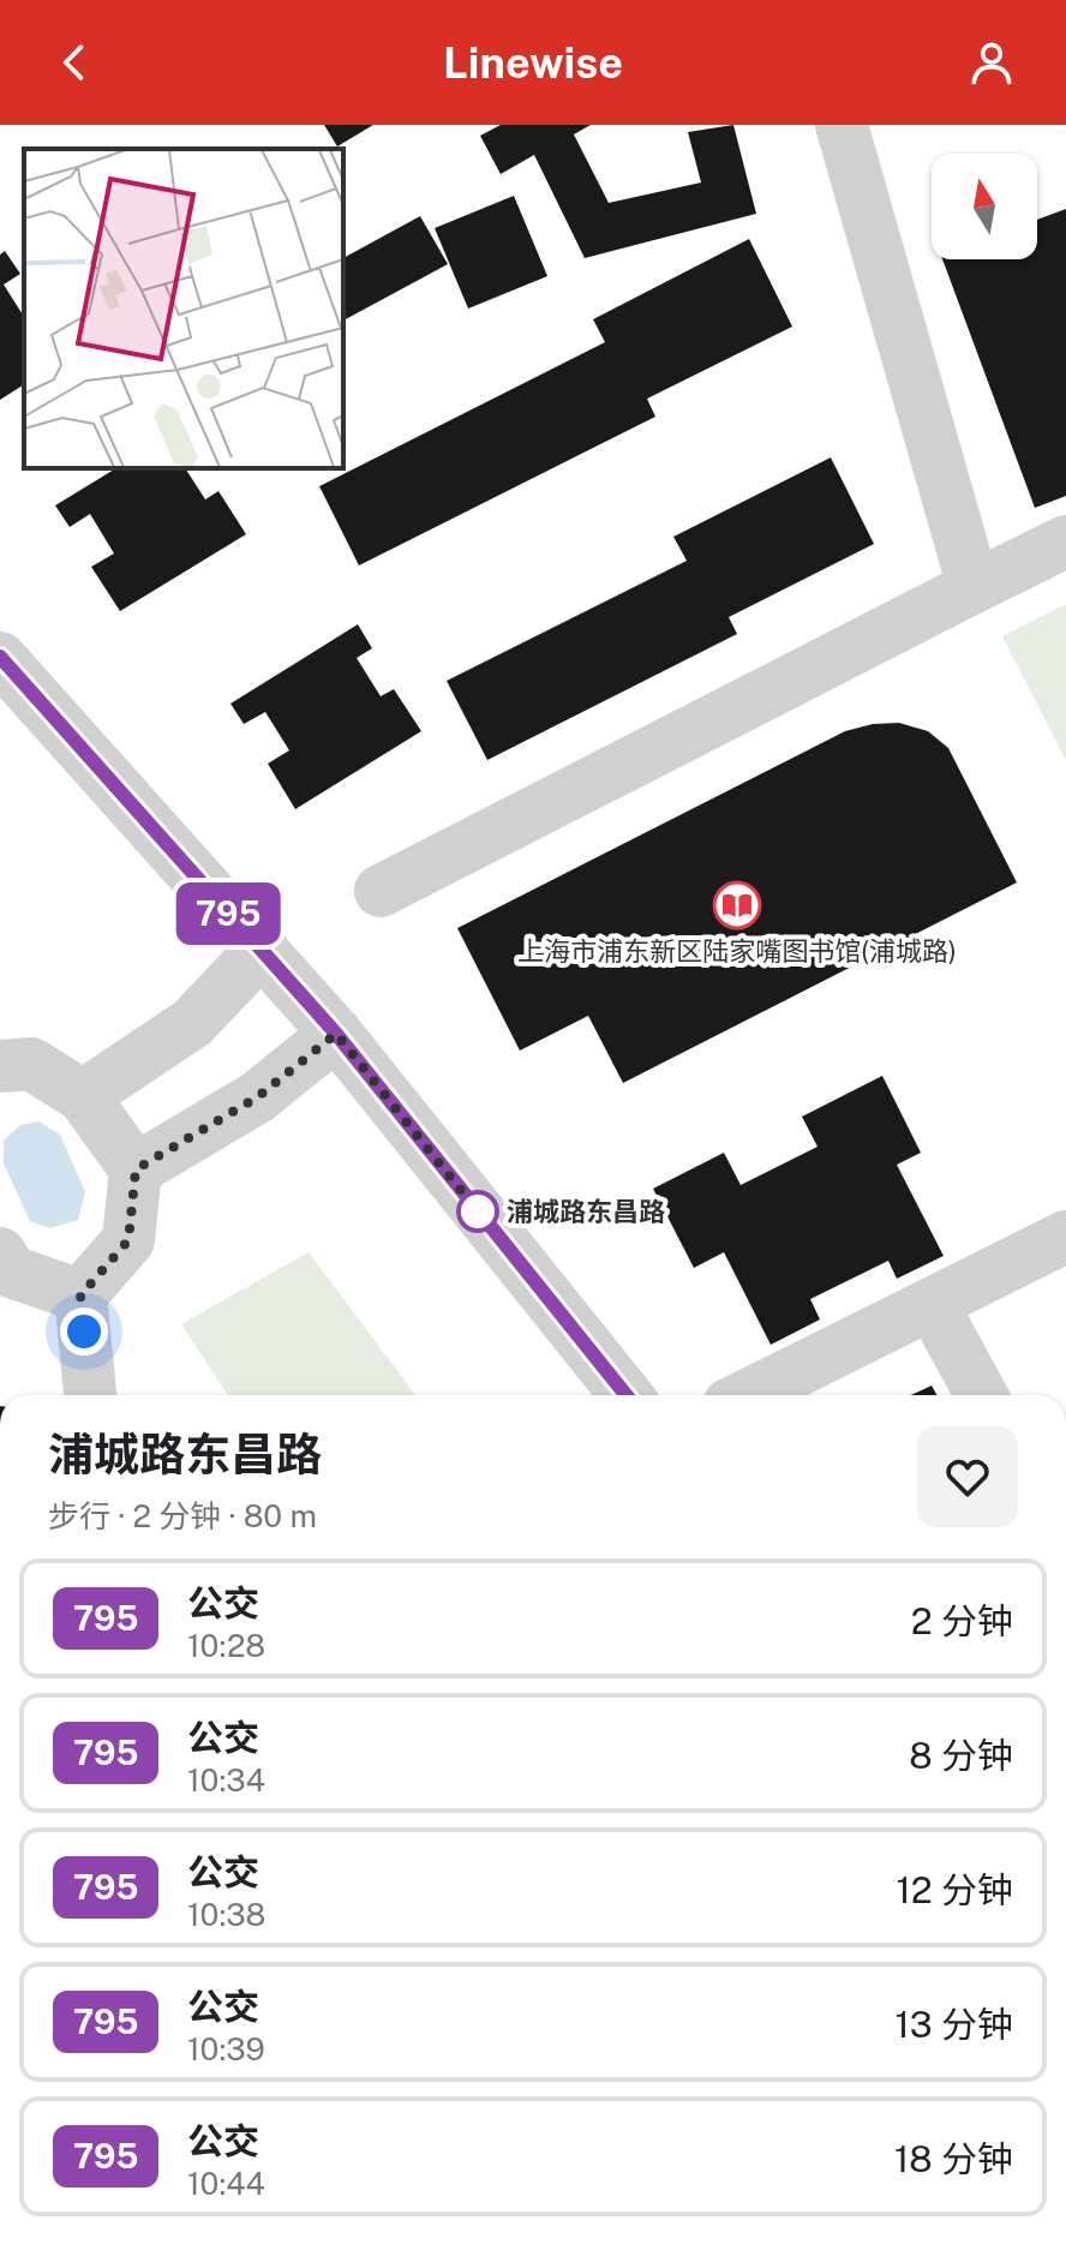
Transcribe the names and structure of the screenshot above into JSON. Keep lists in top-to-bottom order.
{
  "places": {
    "library": ["上海市浦东新区陆家嘴图书馆(浦城路)"],
    "other": ["浦城路东昌路"]
  },
  "lines": ["bus line 795"],
  "north": "top",
  "page": {
    "header": "Linewise",
    "on_map": "795",
    "heading": ["浦城路东昌路", "步行 · 2 分钟 · 80 m"],
    "list": [
      {
        "mark": "795",
        "name": "公交",
        "note": "10:28",
        "value": "2 分钟"
      },
      {
        "mark": "795",
        "name": "公交",
        "note": "10:34",
        "value": "8 分钟"
      },
      {
        "mark": "795",
        "name": "公交",
        "note": "10:38",
        "value": "12 分钟"
      },
      {
        "mark": "795",
        "name": "公交",
        "note": "10:39",
        "value": "13 分钟"
      },
      {
        "mark": "795",
        "name": "公交",
        "note": "10:44",
        "value": "18 分钟"
      }
    ]
  }
}
